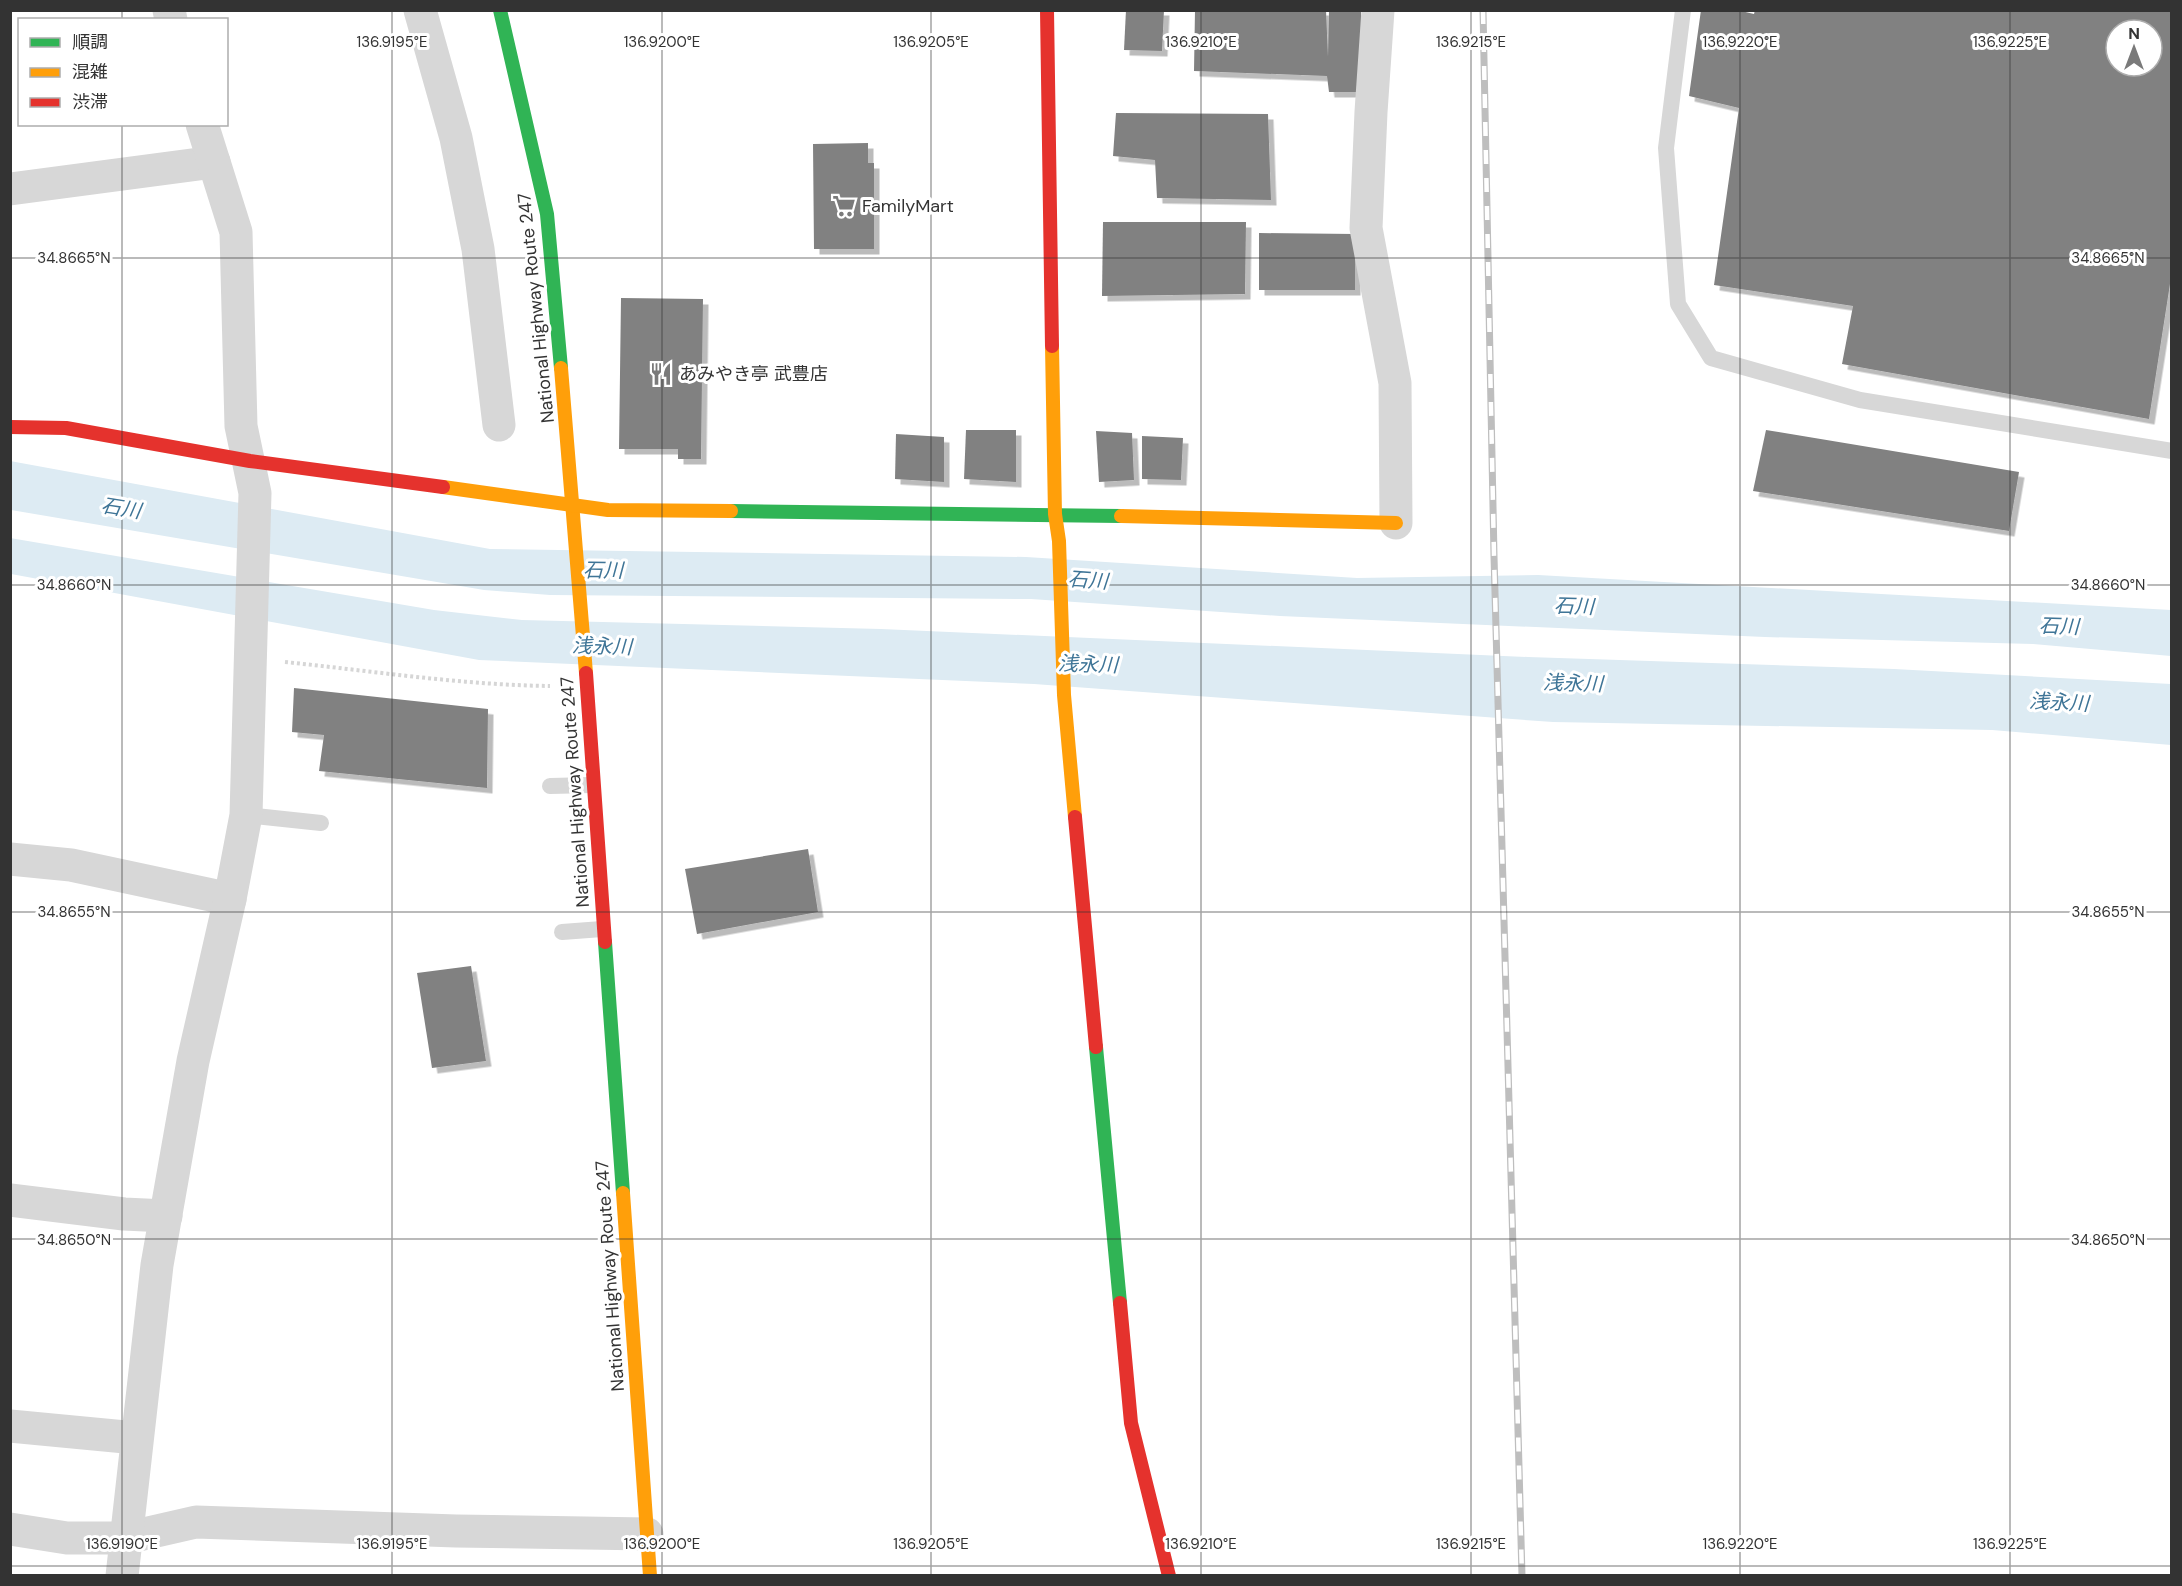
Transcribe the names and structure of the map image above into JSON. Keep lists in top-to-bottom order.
{
  "streets": {
    "main road": ["National Highway Route 247"]
  },
  "water": ["石川", "浅永川"],
  "places": {
    "supermarket": ["FamilyMart"],
    "restaurant": ["あみやき亭 武豊店"]
  },
  "legend": ["順調", "混雑", "渋滞"],
  "north": "top",
  "coordinates": [
    "136.9195°E",
    "136.9200°E",
    "136.9205°E",
    "136.9210°E",
    "136.9215°E",
    "136.9220°E",
    "136.9225°E",
    "34.8665°N",
    "34.8660°N",
    "34.8655°N",
    "34.8650°N",
    "136.9190°E"
  ]
}
